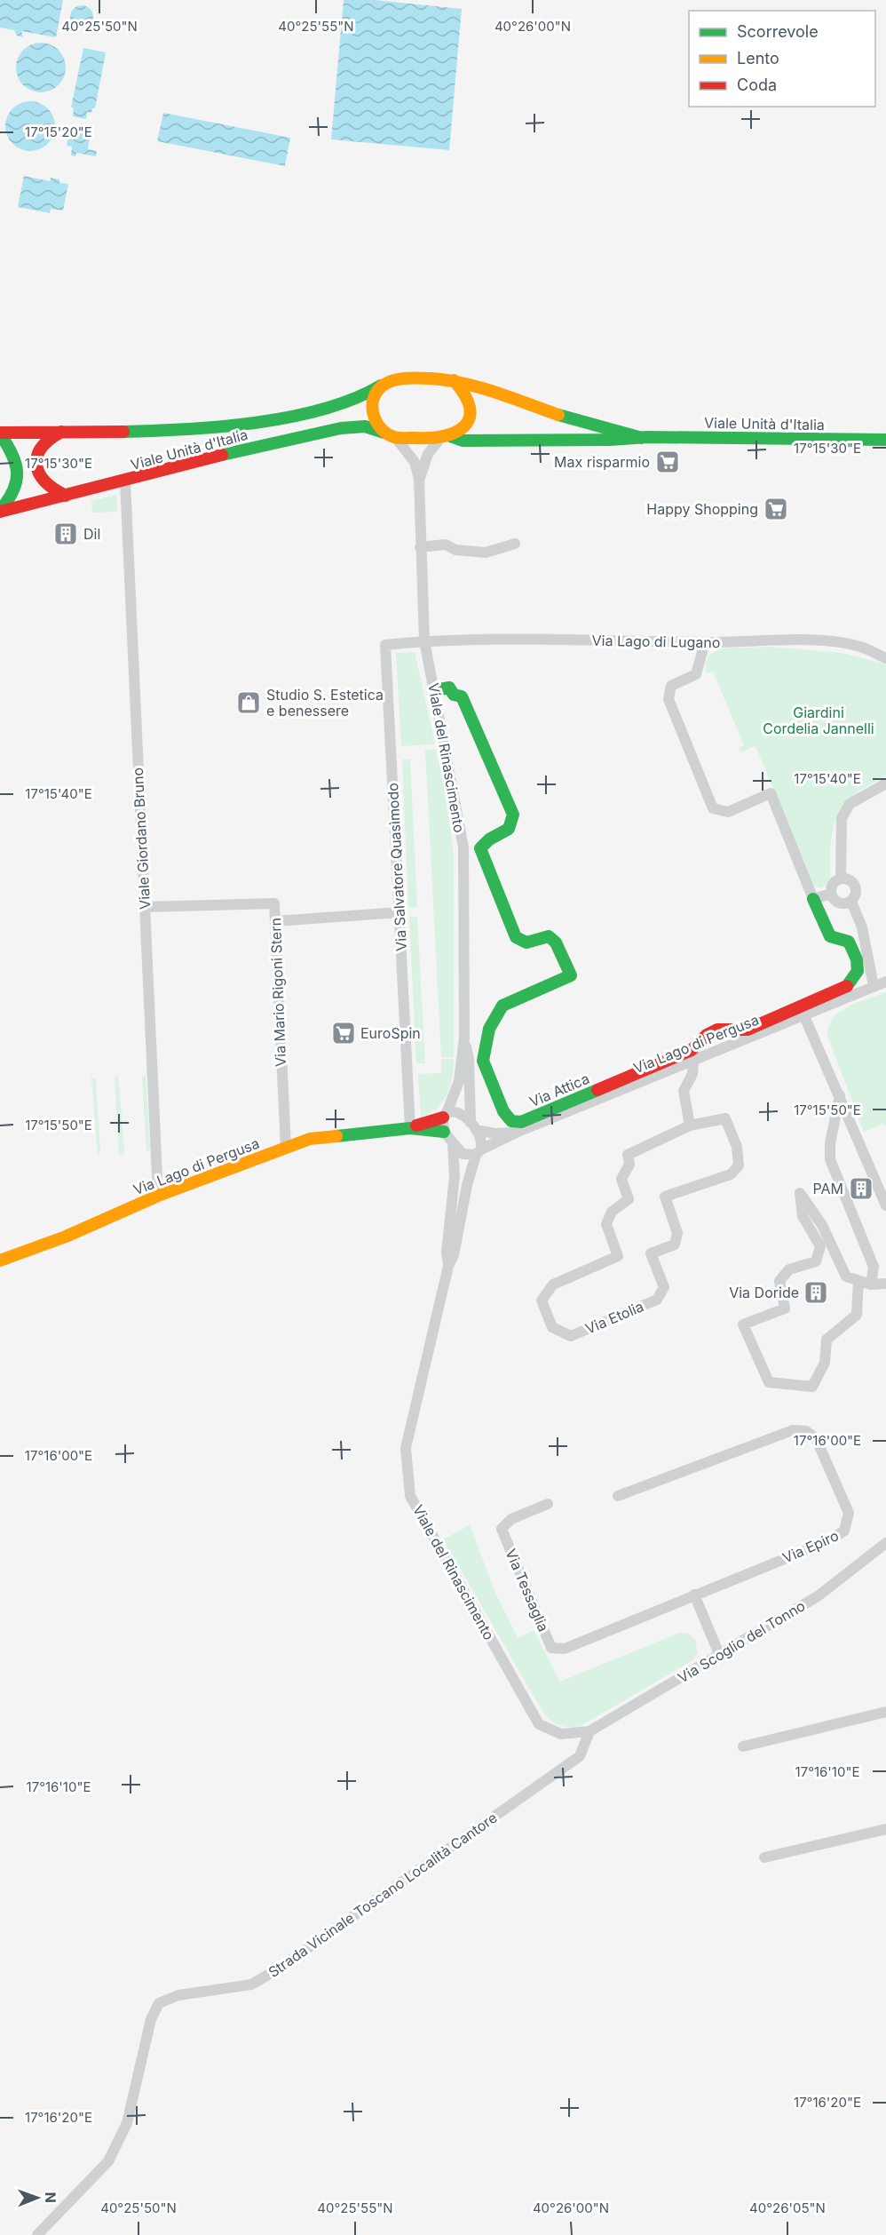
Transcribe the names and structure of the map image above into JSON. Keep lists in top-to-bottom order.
{
  "streets": {
    "main road": ["Viale Unità d'Italia", "Via Lago di Pergusa", "Via Attica"],
    "street": [
      "Via Lago di Lugano",
      "Viale del Rinascimento",
      "Viale Giordano Bruno",
      "Via Salvatore Quasìmodo",
      "Via Mario Rigoni Stern",
      "Via Etolia",
      "Via Epiro",
      "Via Tessaglia",
      "Via Scoglio del Tonno",
      "Strada Vicinale Toscano Località Cantore"
    ]
  },
  "crossings": [
    ["Viale Unità d'Italia", "Viale del Rinascimento"],
    ["Viale Unità d'Italia", "Viale Giordano Bruno"],
    ["Via Lago di Lugano", "Viale del Rinascimento"],
    ["Viale del Rinascimento", "Via Lago di Pergusa"],
    ["Viale del Rinascimento", "Via Attica"],
    ["Viale del Rinascimento", "Via Scoglio del Tonno"],
    ["Viale del Rinascimento", "Strada Vicinale Toscano Località Cantore"],
    ["Viale Giordano Bruno", "Via Mario Rigoni Stern"],
    ["Viale Giordano Bruno", "Via Lago di Pergusa"],
    ["Via Salvatore Quasìmodo", "Via Lago di Pergusa"],
    ["Via Mario Rigoni Stern", "Via Lago di Pergusa"],
    ["Via Epiro", "Via Tessaglia"],
    ["Via Scoglio del Tonno", "Strada Vicinale Toscano Località Cantore"]
  ],
  "parks": ["Giardini Cordelia Jannelli"],
  "places": {
    "supermarket": ["Max risparmio", "Happy Shopping", "EuroSpin"],
    "building": ["Dil", "PAM", "Via Doride"],
    "shop": ["Studio S. Estetica e benessere"]
  },
  "legend": ["Scorrevole", "Lento", "Coda"],
  "north": "right",
  "coordinates": [
    "40°25'50\"N",
    "40°25'55\"N",
    "40°26'00\"N",
    "17°15'20\"E",
    "17°15'30\"E",
    "17°15'40\"E",
    "17°15'50\"E",
    "17°16'00\"E",
    "17°16'10\"E",
    "17°16'20\"E",
    "40°26'05\"N"
  ]
}
